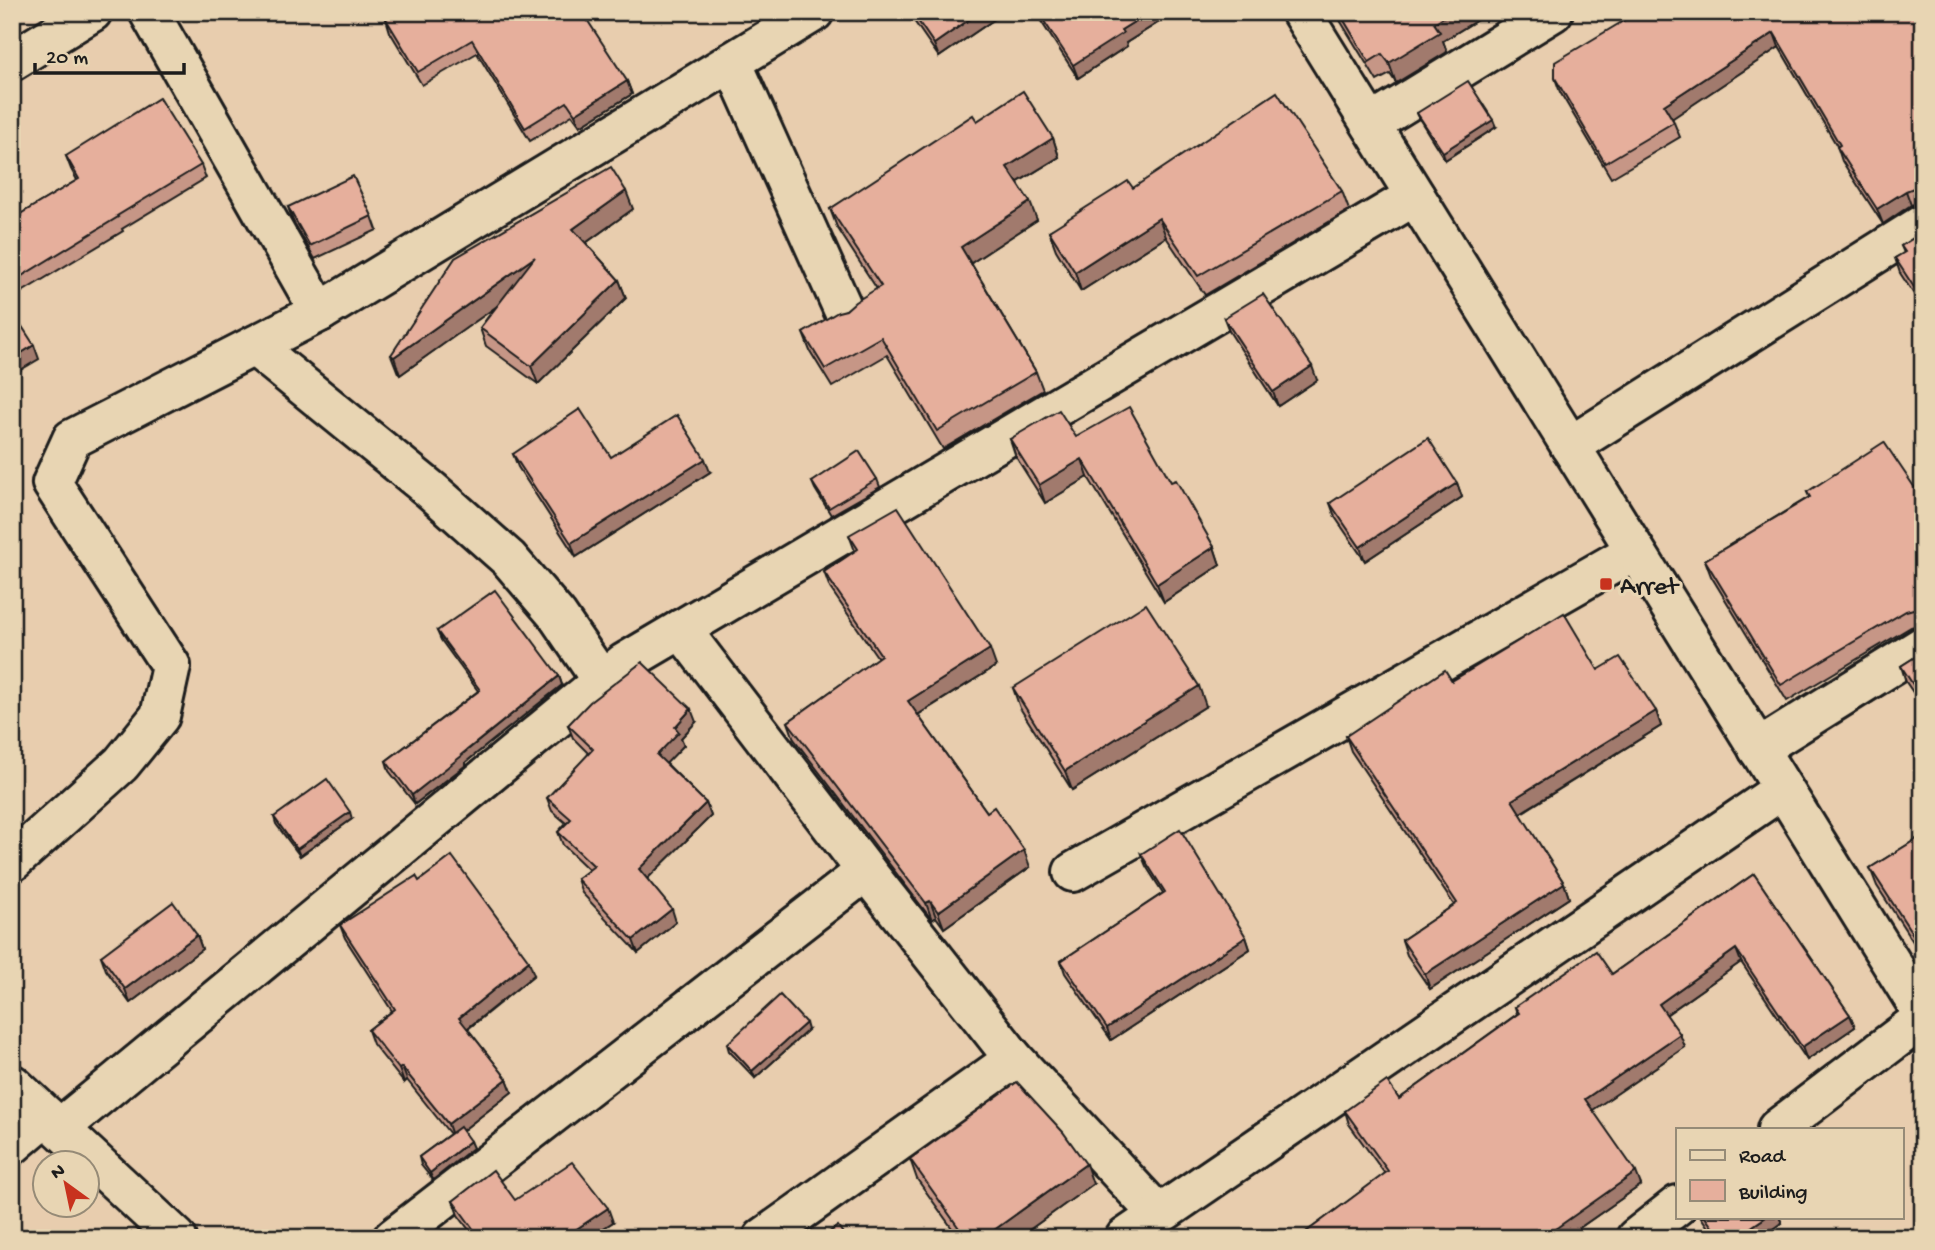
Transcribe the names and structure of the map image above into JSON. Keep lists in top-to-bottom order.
{
  "places": {
    "transit": ["Arret"]
  },
  "legend": ["Road", "Building"],
  "scale_bar": "20 m",
  "north": "top left"
}
